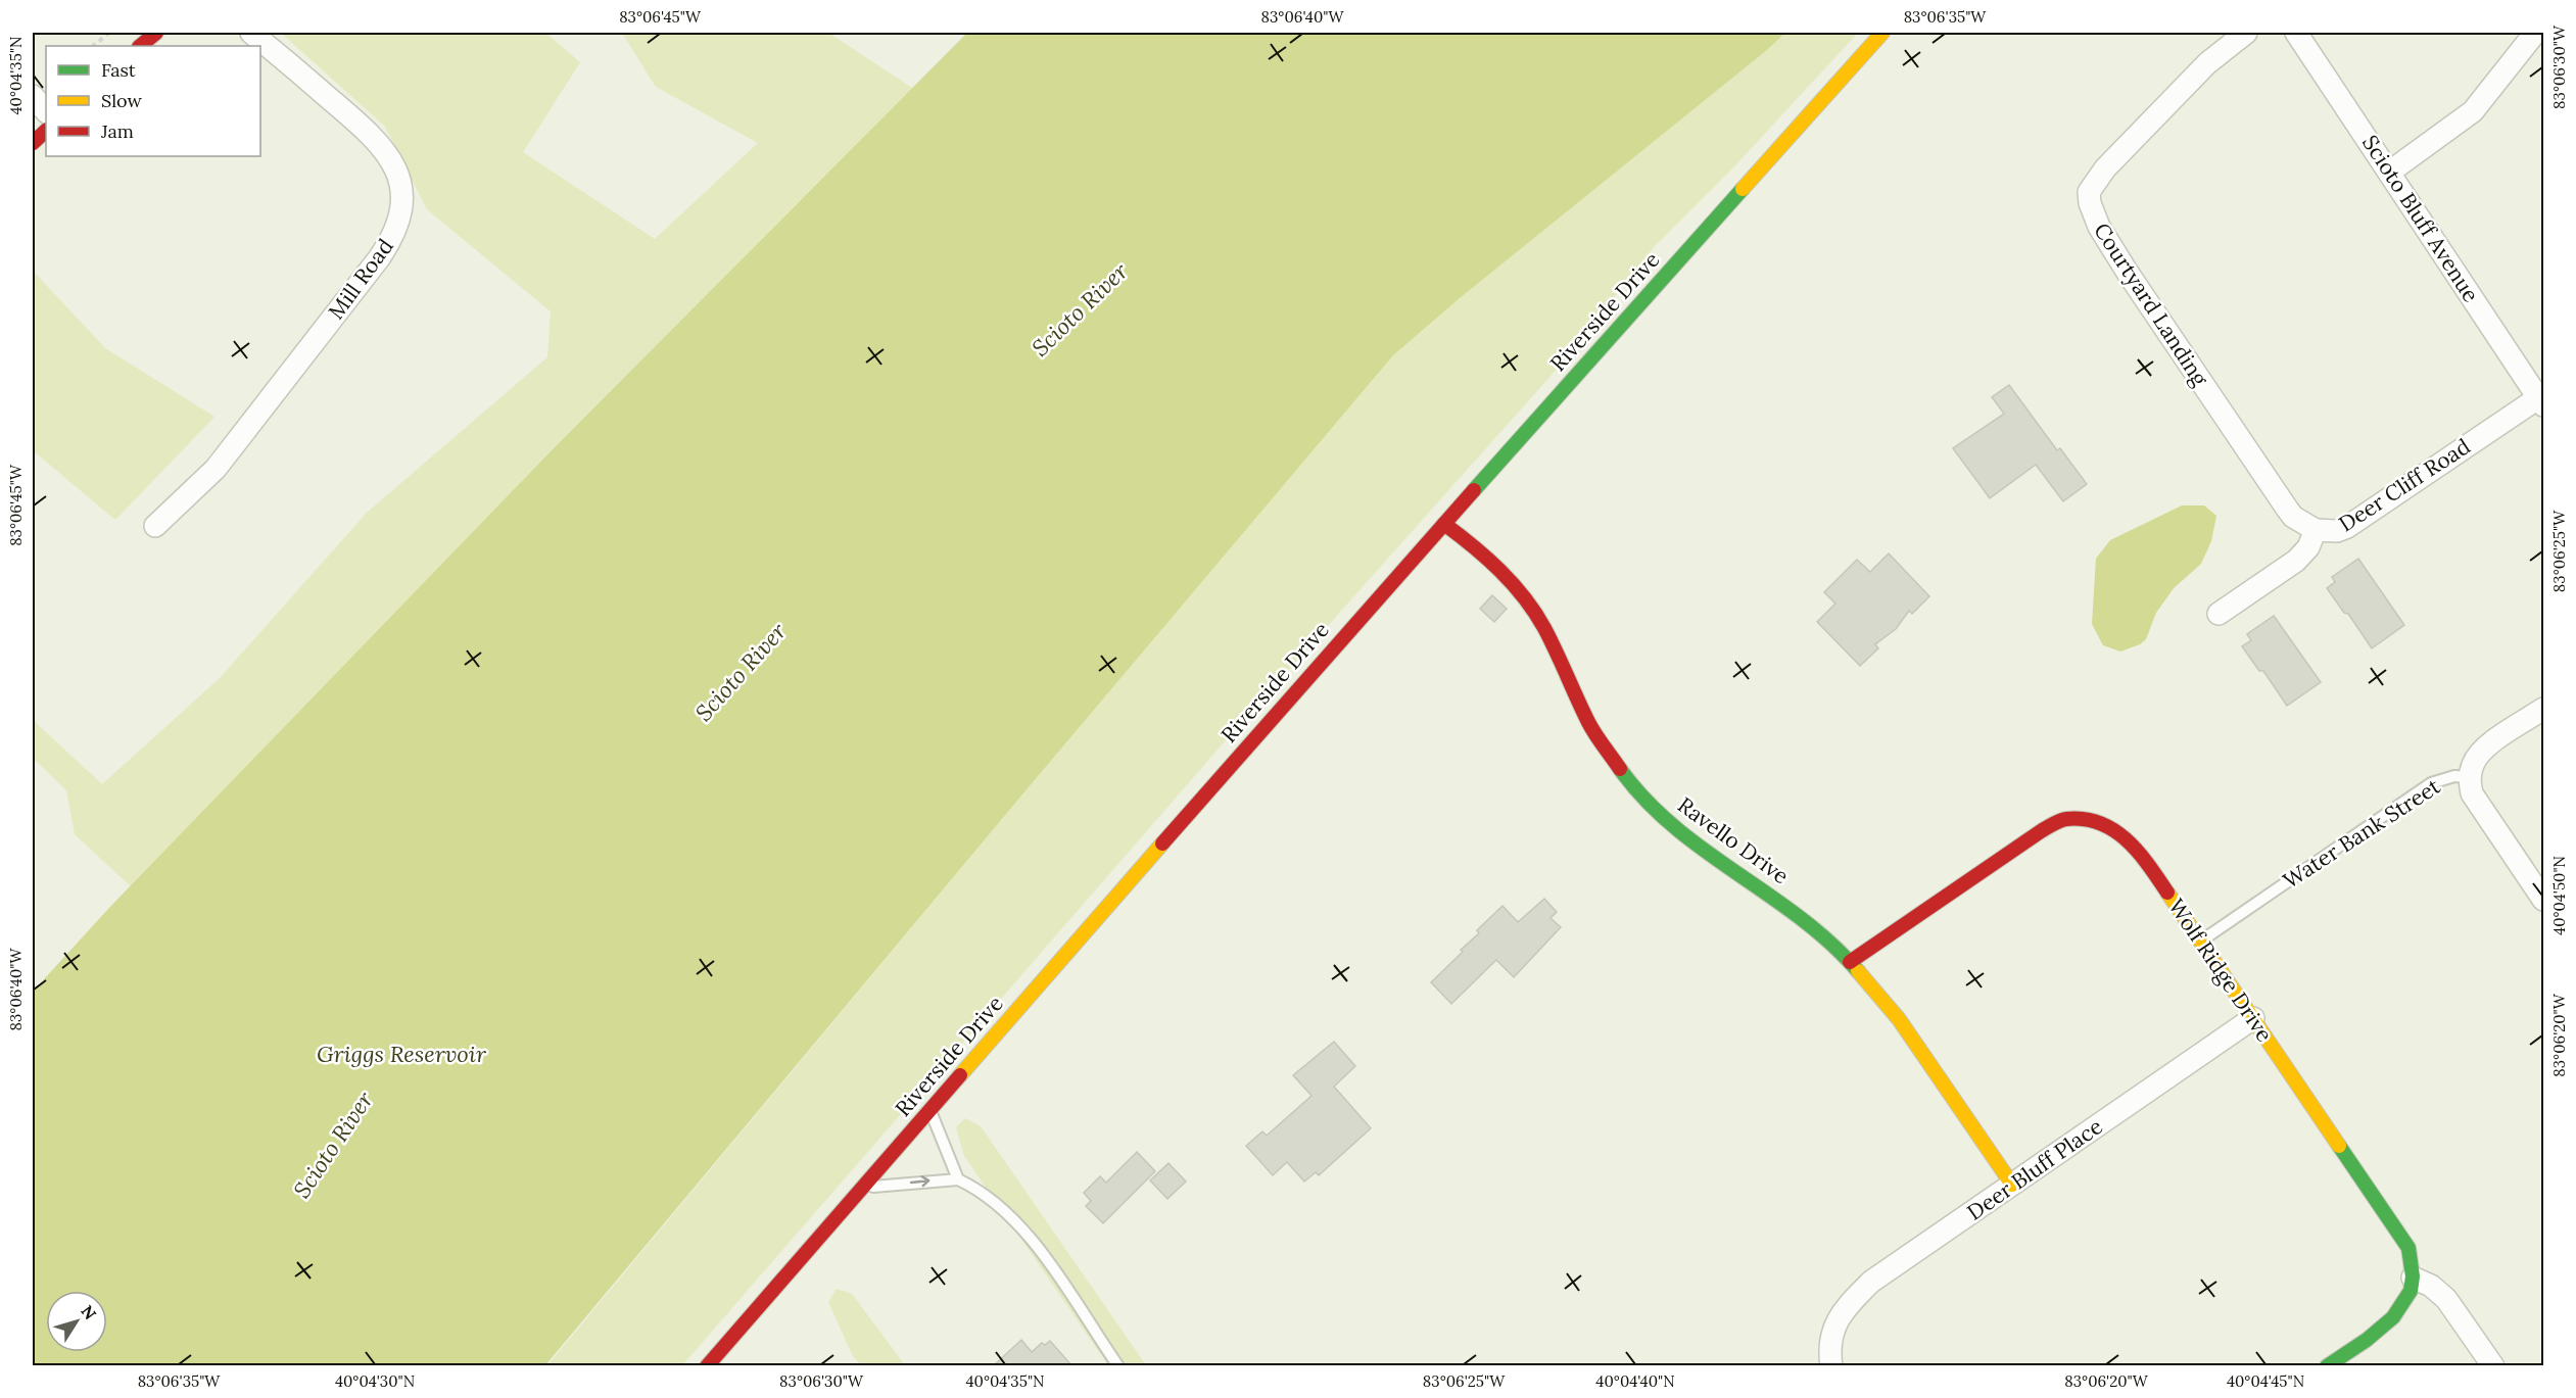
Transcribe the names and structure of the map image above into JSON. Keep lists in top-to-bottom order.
{
  "streets": {
    "street": [
      "Scioto Bluff Avenue",
      "Mill Road",
      "Courtyard Landing",
      "Riverside Drive",
      "Deer Cliff Road",
      "Water Bank Street",
      "Ravello Drive",
      "Wolf Ridge Drive",
      "Deer Bluff Place"
    ]
  },
  "crossings": [
    ["Scioto Bluff Avenue", "Deer Cliff Road"],
    ["Courtyard Landing", "Deer Cliff Road"],
    ["Riverside Drive", "Ravello Drive"],
    ["Water Bank Street", "Wolf Ridge Drive"],
    ["Ravello Drive", "Wolf Ridge Drive"],
    ["Ravello Drive", "Deer Bluff Place"],
    ["Wolf Ridge Drive", "Deer Bluff Place"]
  ],
  "water": ["Scioto River", "Griggs Reservoir"],
  "legend": ["Fast", "Slow", "Jam"],
  "north": "top right",
  "coordinates": [
    "83°06'45\"W",
    "83°06'40\"W",
    "83°06'35\"W",
    "83°06'30\"W",
    "40°04'35\"N",
    "83°06'25\"W",
    "40°04'50\"N",
    "83°06'20\"W",
    "40°04'30\"N",
    "40°04'40\"N",
    "40°04'45\"N"
  ]
}
